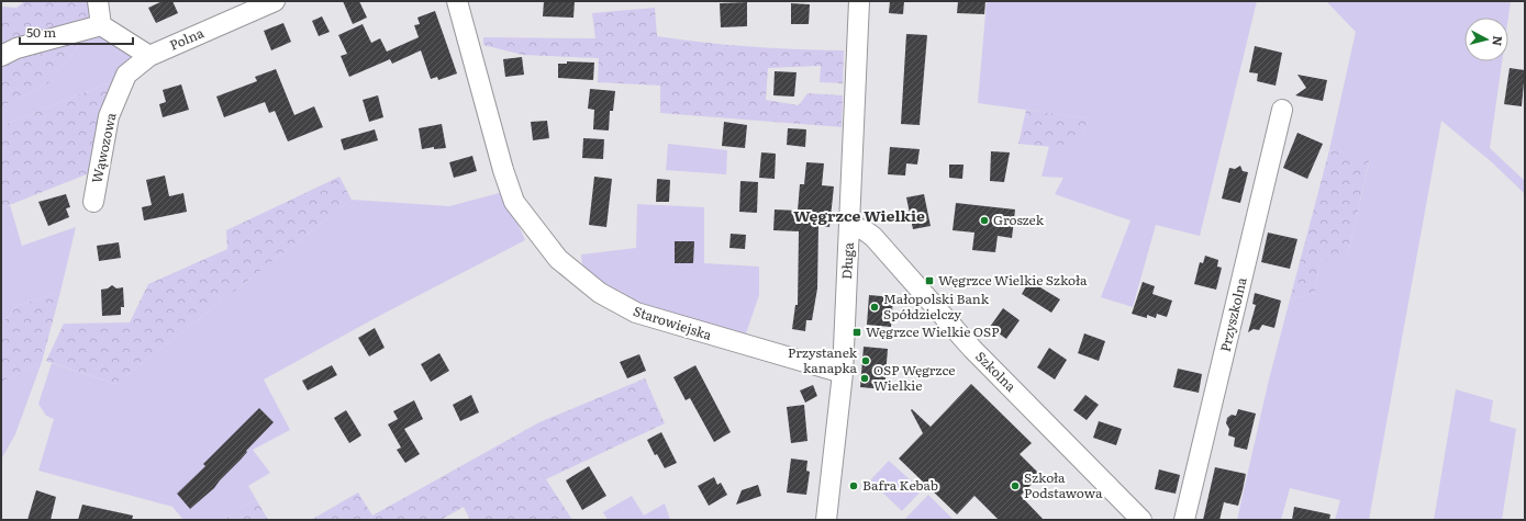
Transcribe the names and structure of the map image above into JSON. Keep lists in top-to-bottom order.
{
  "streets": {
    "street": [
      "Polna",
      "Wąwozowa",
      "Długa",
      "Przyszkolna",
      "Starowiejska",
      "Szkolna"
    ]
  },
  "crossings": [
    ["Polna", "Wąwozowa"],
    ["Długa", "Starowiejska"],
    ["Długa", "Szkolna"]
  ],
  "districts": ["Węgrzce Wielkie"],
  "places": {
    "other": [
      "Groszek",
      "Małopolski Bank Spółdzielczy",
      "Przystanek kanapka",
      "OSP Węgrzce Wielkie",
      "Bafra Kebab",
      "Szkoła Podstawowa"
    ],
    "transit": ["Węgrzce Wielkie Szkoła", "Węgrzce Wielkie OSP"]
  },
  "scale_bar": "50 m",
  "north": "right"
}
